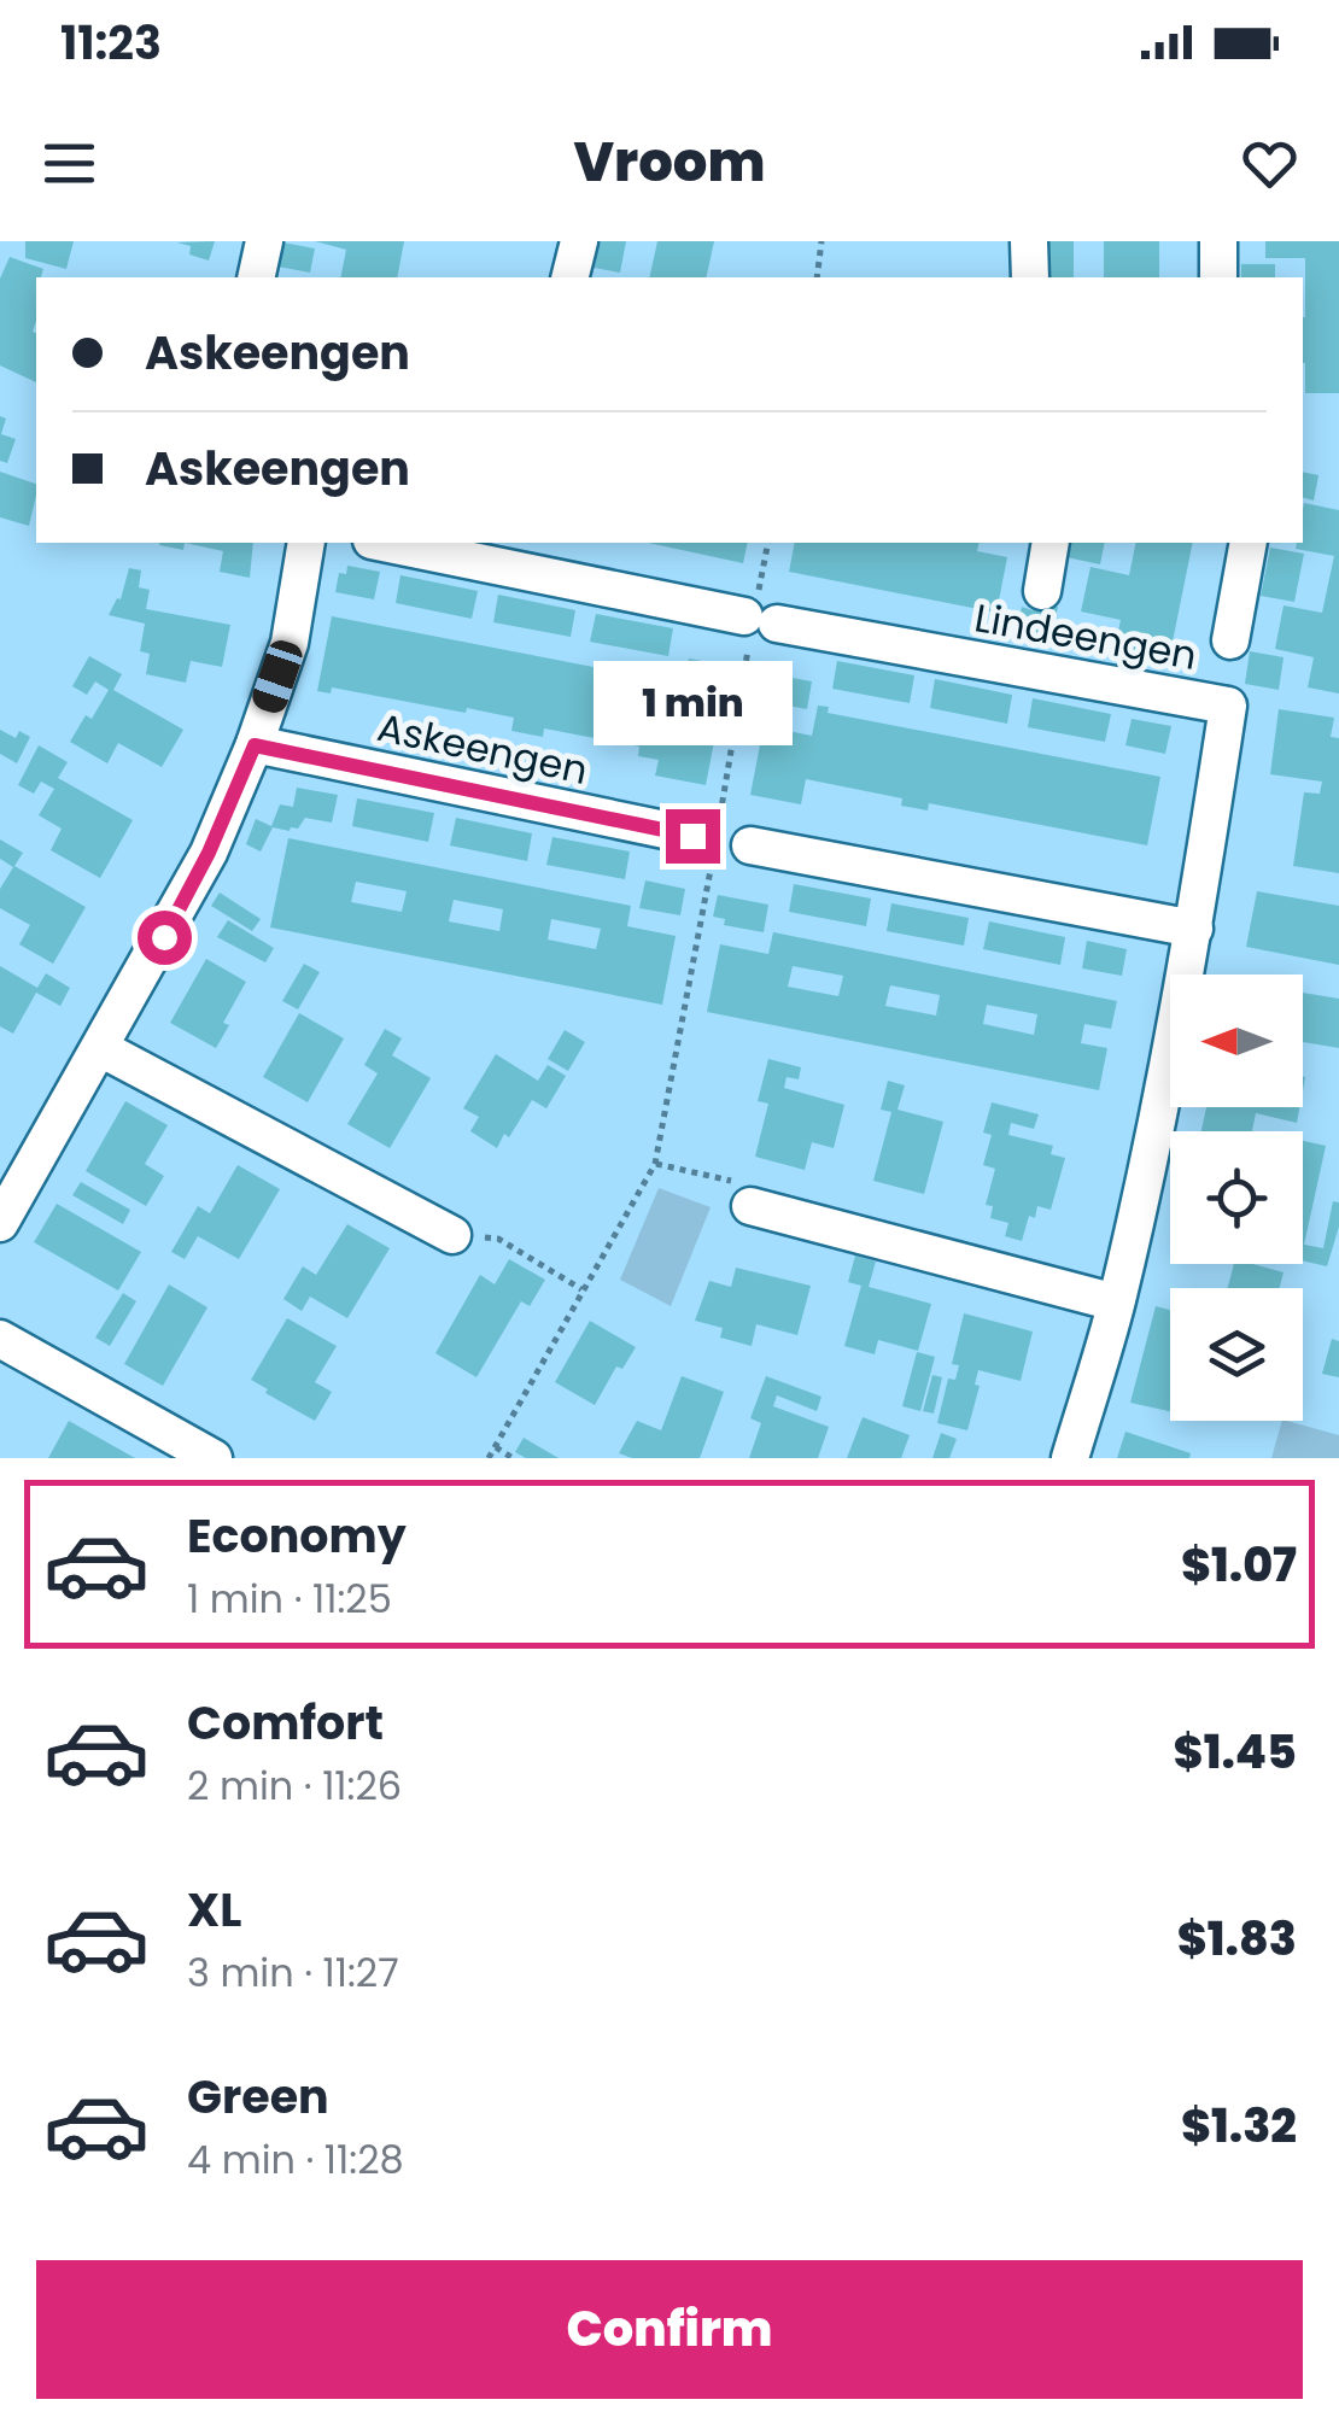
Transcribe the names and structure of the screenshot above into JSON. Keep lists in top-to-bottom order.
{
  "streets": {
    "street": ["Lindeengen", "Askeengen"]
  },
  "north": "left",
  "page": {
    "status": "11:23",
    "header": "Vroom",
    "banner": ["Askeengen", "Askeengen"],
    "bubble": "1 min",
    "list": [
      {
        "name": "Economy",
        "note": "1 min · 11:25",
        "value": "$1.07"
      },
      {
        "name": "Comfort",
        "note": "2 min · 11:26",
        "value": "$1.45"
      },
      {
        "name": "XL",
        "note": "3 min · 11:27",
        "value": "$1.83"
      },
      {
        "name": "Green",
        "note": "4 min · 11:28",
        "value": "$1.32"
      }
    ],
    "buttons": "Confirm"
  }
}
